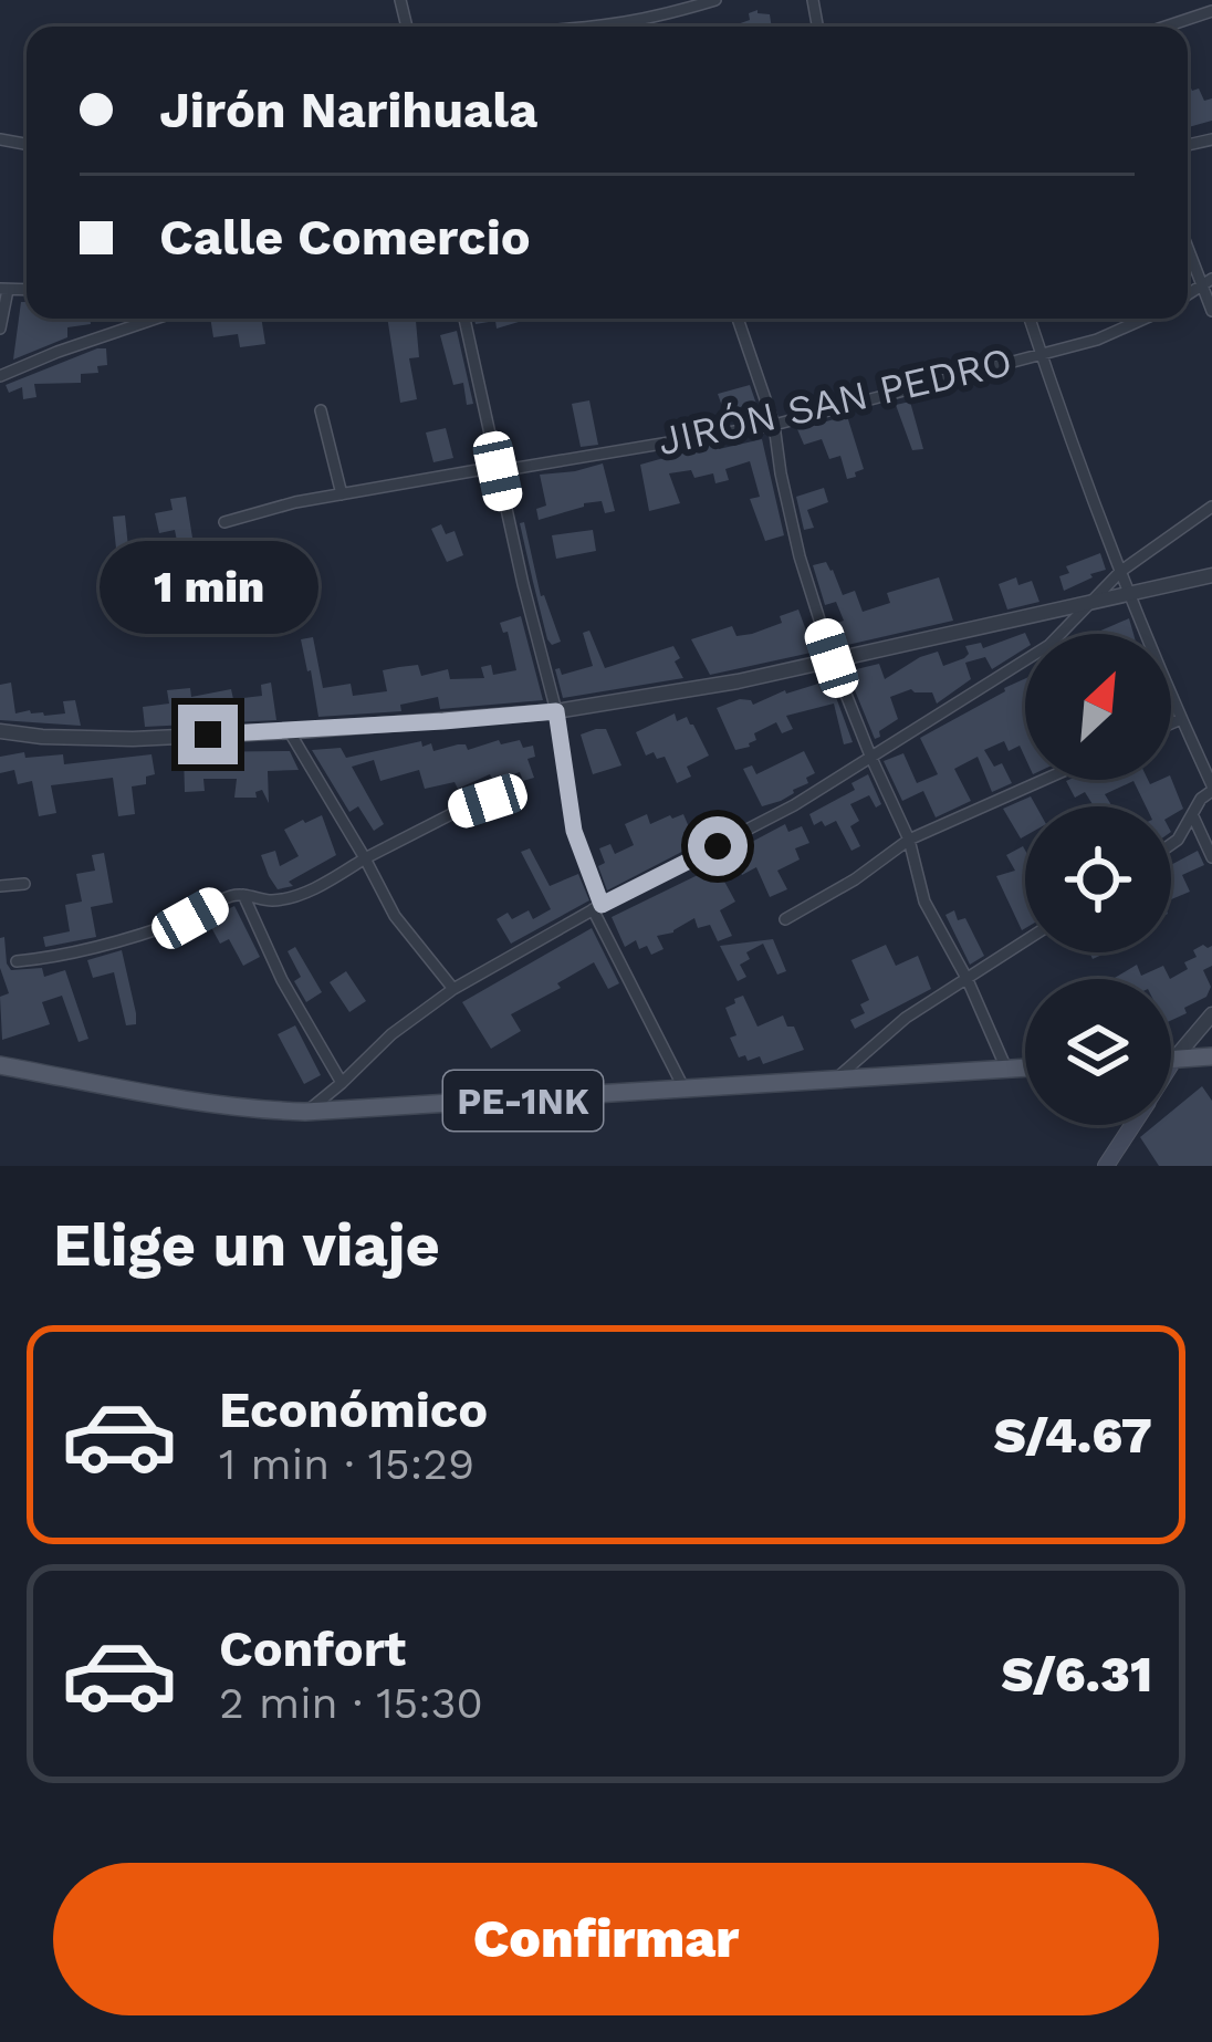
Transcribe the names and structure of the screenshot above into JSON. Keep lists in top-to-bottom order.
{
  "streets": {
    "main road": ["PE-1NK"],
    "street": ["JIRÓN SAN PEDRO"]
  },
  "north": "top right",
  "page": {
    "banner": ["Jirón Narihuala", "Calle Comercio"],
    "bubble": "1 min",
    "heading": "Elige un viaje",
    "list": [
      {
        "name": "Económico",
        "note": "1 min · 15:29",
        "value": "S/4.67"
      },
      {
        "name": "Confort",
        "note": "2 min · 15:30",
        "value": "S/6.31"
      }
    ],
    "buttons": "Confirmar"
  }
}
